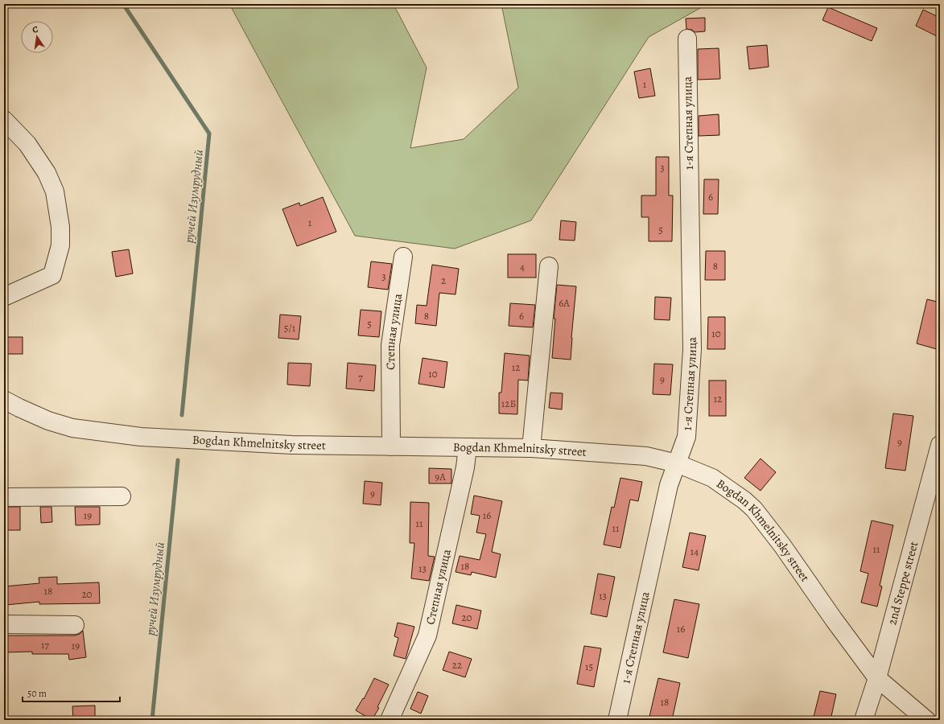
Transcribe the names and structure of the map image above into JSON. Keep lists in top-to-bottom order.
{
  "streets": {
    "street": [
      "1-я Степная улица",
      "Степная улица",
      "Bogdan Khmelnitsky street",
      "2nd Steppe street"
    ]
  },
  "crossings": [
    ["1-я Степная улица", "Bogdan Khmelnitsky street"],
    ["Степная улица", "Bogdan Khmelnitsky street"],
    ["Bogdan Khmelnitsky street", "2nd Steppe street"]
  ],
  "water": ["ручей Изумрудный"],
  "house_numbers": [
    "1",
    "3",
    "6",
    "1",
    "5",
    "8",
    "4",
    "3",
    "2",
    "6А",
    "8",
    "6",
    "5",
    "5/1",
    "10",
    "12",
    "10",
    "7",
    "9",
    "12",
    "12Б",
    "9",
    "9А",
    "9",
    "19",
    "16",
    "11",
    "11",
    "11",
    "14",
    "18",
    "13",
    "18",
    "20",
    "13",
    "20",
    "16",
    "17",
    "19",
    "22",
    "15",
    "18"
  ],
  "scale_bar": "50 m",
  "north": "top"
}
